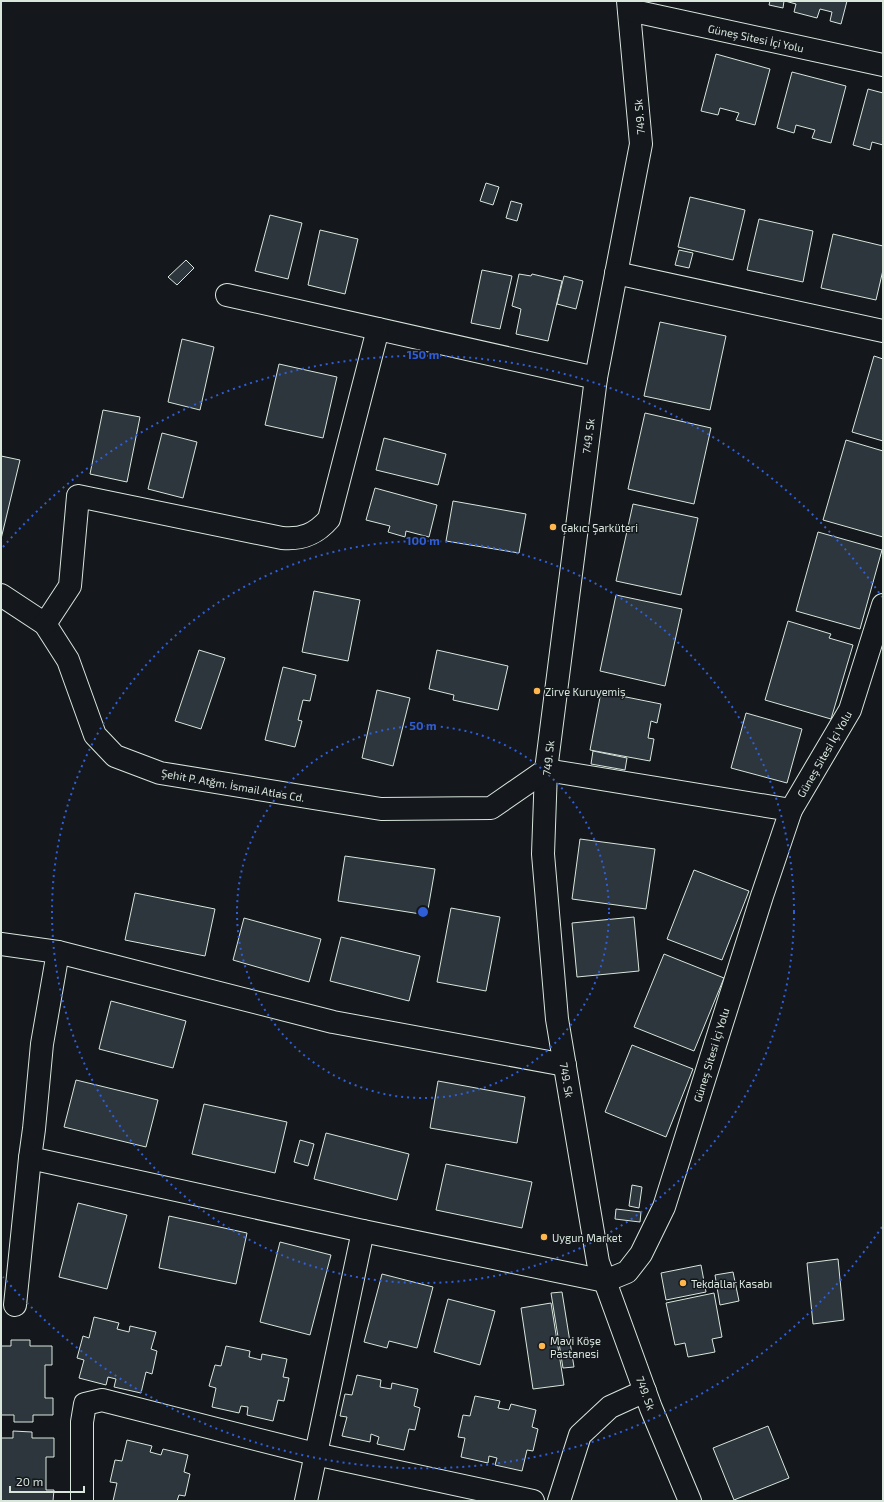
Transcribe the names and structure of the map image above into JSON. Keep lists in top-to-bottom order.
{
  "streets": {
    "street": ["Güneş Sitesi İçi Yolu", "749. Sk", "Şehit P. Atğm. İsmail Atlas Cd."]
  },
  "crossings": [
    ["Güneş Sitesi İçi Yolu", "749. Sk"],
    ["Güneş Sitesi İçi Yolu", "Şehit P. Atğm. İsmail Atlas Cd."],
    ["749. Sk", "Şehit P. Atğm. İsmail Atlas Cd."]
  ],
  "places": [
    "Çakıcı Şarküteri",
    "Zirve Kuruyemiş",
    "Uygun Market",
    "Tekdallar Kasabı",
    "Mavi Köşe Pastanesi"
  ],
  "scale_bar": "20 m",
  "rings": ["150 m", "100 m", "50 m"]
}
